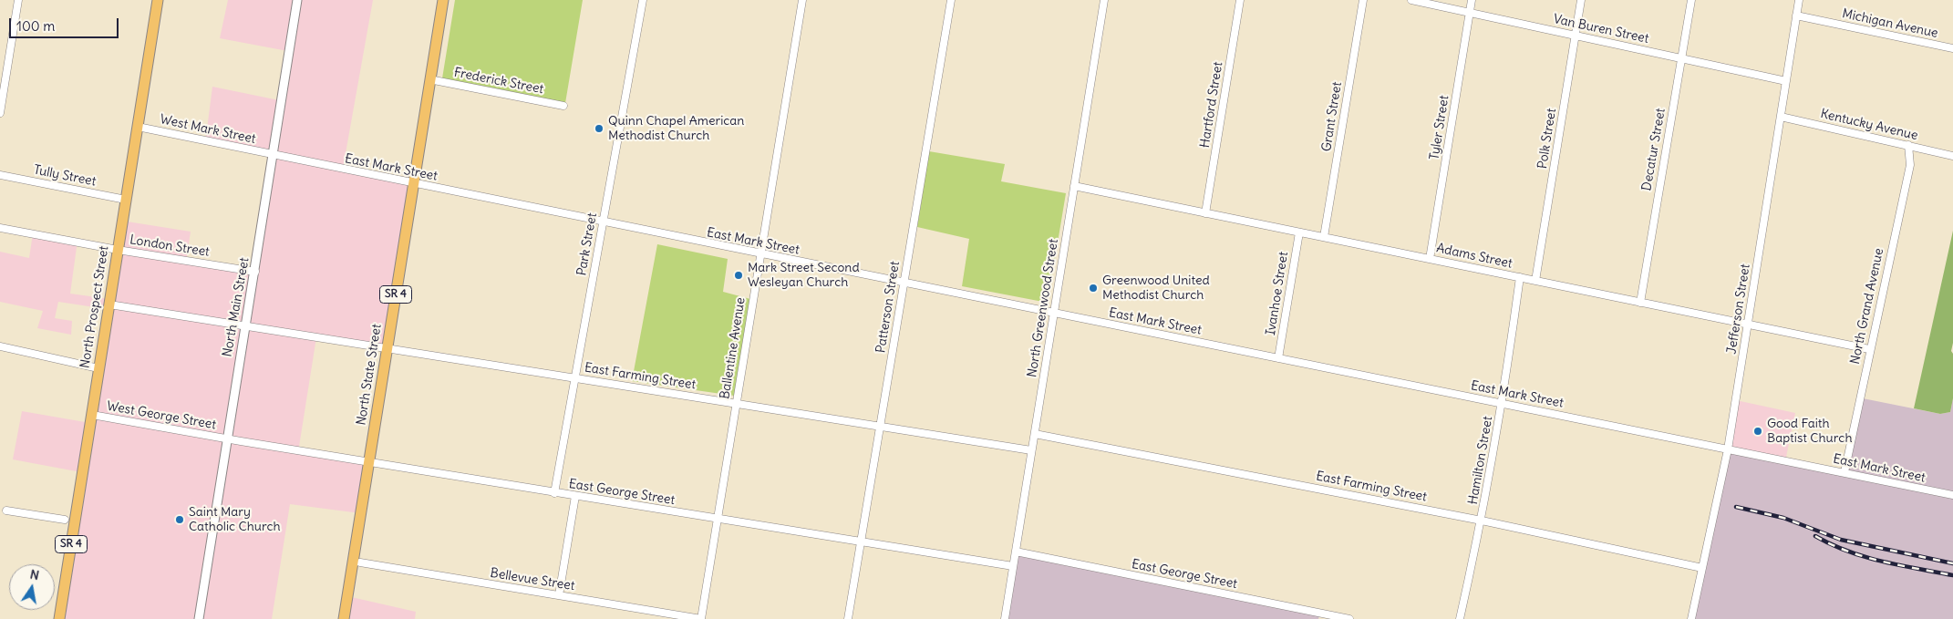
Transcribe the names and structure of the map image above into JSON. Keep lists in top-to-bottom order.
{
  "streets": {
    "main road": ["SR 4", "North Prospect Street", "North State Street"],
    "street": [
      "Michigan Avenue",
      "Van Buren Street",
      "Frederick Street",
      "Hartford Street",
      "Grant Street",
      "Kentucky Avenue",
      "Tyler Street",
      "West Mark Street",
      "Polk Street",
      "Decatur Street",
      "East Mark Street",
      "Tully Street",
      "Park Street",
      "London Street",
      "Adams Street",
      "Ivanhoe Street",
      "North Grand Avenue",
      "North Main Street",
      "Patterson Street",
      "North Greenwood Street",
      "Jefferson Street",
      "Ballentine Avenue",
      "East Farming Street",
      "West George Street",
      "Hamilton Street",
      "East George Street",
      "Bellevue Street"
    ]
  },
  "crossings": [
    ["Michigan Avenue", "Jefferson Street"],
    ["Van Buren Street", "Tyler Street"],
    ["Van Buren Street", "Polk Street"],
    ["Van Buren Street", "Decatur Street"],
    ["Van Buren Street", "Jefferson Street"],
    ["Frederick Street", "North State Street"],
    ["Hartford Street", "Adams Street"],
    ["Grant Street", "Adams Street"],
    ["Kentucky Avenue", "North Grand Avenue"],
    ["Kentucky Avenue", "Jefferson Street"],
    ["Tyler Street", "Adams Street"],
    ["West Mark Street", "East Mark Street"],
    ["West Mark Street", "North Prospect Street"],
    ["West Mark Street", "North Main Street"],
    ["Polk Street", "Adams Street"],
    ["Decatur Street", "Adams Street"],
    ["East Mark Street", "Park Street"],
    ["East Mark Street", "Ivanhoe Street"],
    ["East Mark Street", "North Grand Avenue"],
    ["East Mark Street", "North Main Street"],
    ["East Mark Street", "Patterson Street"],
    ["East Mark Street", "North Greenwood Street"],
    ["East Mark Street", "Jefferson Street"],
    ["East Mark Street", "Ballentine Avenue"],
    ["East Mark Street", "North State Street"],
    ["East Mark Street", "Hamilton Street"],
    ["Tully Street", "North Prospect Street"],
    ["Park Street", "East Farming Street"],
    ["Park Street", "East George Street"],
    ["London Street", "North Prospect Street"],
    ["London Street", "North Main Street"],
    ["Adams Street", "Ivanhoe Street"],
    ["Adams Street", "North Grand Avenue"],
    ["Adams Street", "North Greenwood Street"],
    ["Adams Street", "Jefferson Street"],
    ["Adams Street", "Hamilton Street"],
    ["North Prospect Street", "East Farming Street"],
    ["North Prospect Street", "West George Street"],
    ["North Main Street", "East Farming Street"],
    ["North Main Street", "West George Street"],
    ["North Main Street", "East George Street"],
    ["Patterson Street", "East Farming Street"],
    ["Patterson Street", "East George Street"],
    ["North Greenwood Street", "East Farming Street"],
    ["North Greenwood Street", "East George Street"],
    ["Jefferson Street", "East Farming Street"],
    ["Ballentine Avenue", "East Farming Street"],
    ["Ballentine Avenue", "East George Street"],
    ["Ballentine Avenue", "Bellevue Street"],
    ["North State Street", "East Farming Street"],
    ["North State Street", "East George Street"],
    ["East Farming Street", "Hamilton Street"],
    ["West George Street", "East George Street"]
  ],
  "places": [
    "Quinn Chapel American Methodist Church",
    "Mark Street Second Wesleyan Church",
    "Greenwood United Methodist Church",
    "Good Faith Baptist Church",
    "Saint Mary Catholic Church"
  ],
  "scale_bar": "100 m",
  "north": "top"
}
